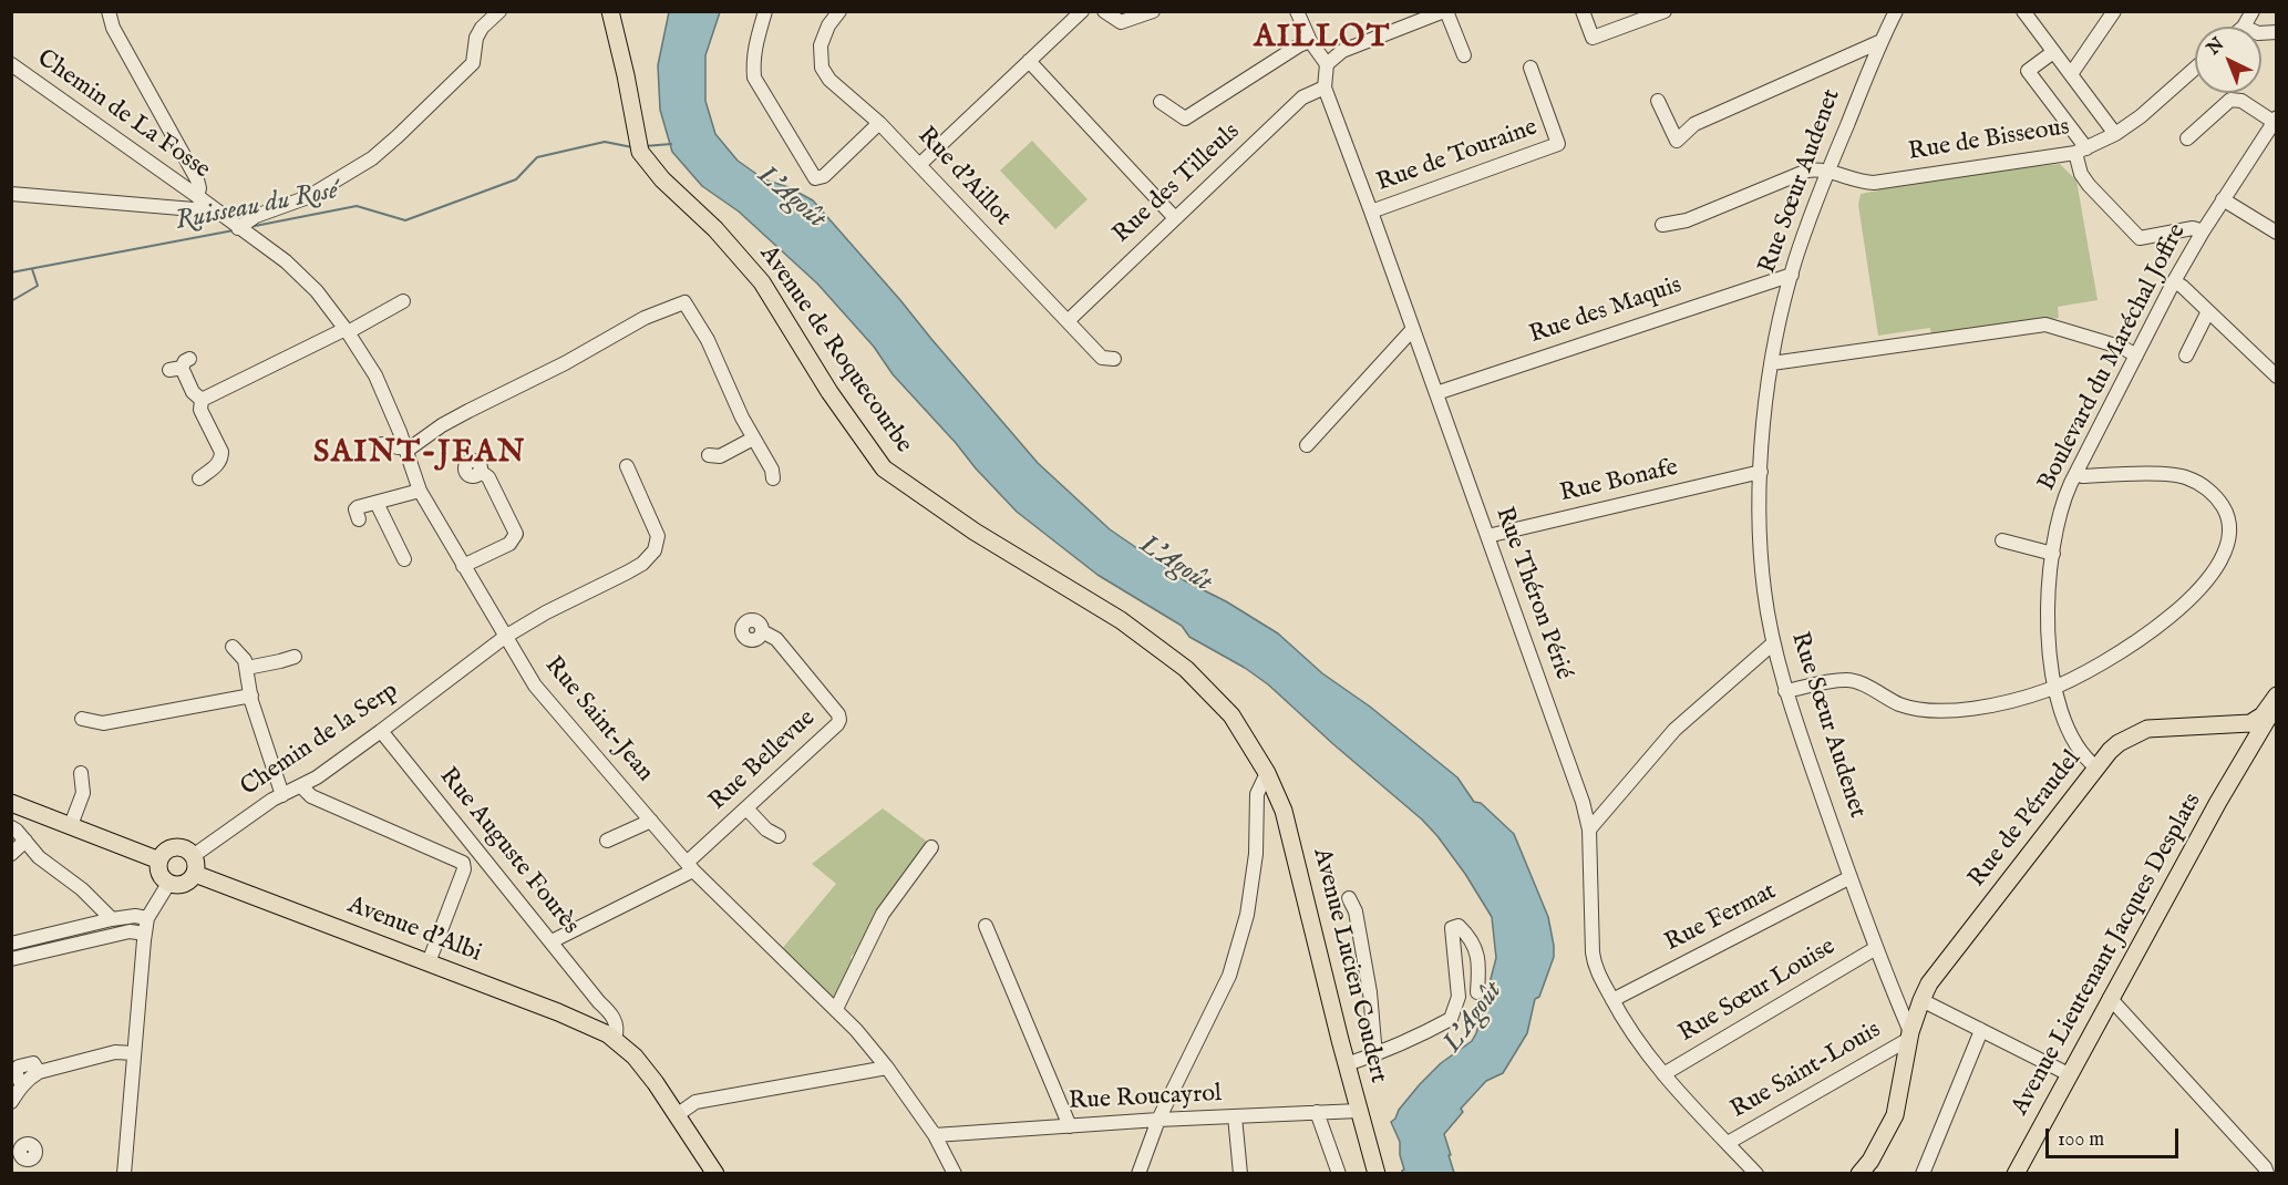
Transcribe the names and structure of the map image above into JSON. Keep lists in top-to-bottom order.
{
  "streets": {
    "main road": [
      "Avenue de Roquecourbe",
      "Rue de Péraudel",
      "Avenue d'Albi",
      "Avenue Lieutenant Jacques Desplats",
      "Avenue Lucien Coudert"
    ],
    "street": [
      "Chemin de La Fosse",
      "Rue de Bisseous",
      "Rue de Touraine",
      "Rue d'Aillot",
      "Rue Sœur Audenet",
      "Rue des Tilleuls",
      "Rue des Maquis",
      "Boulevard du Maréchal Joffre",
      "Rue Bonafe",
      "Rue Théron Périé",
      "Rue Saint-Jean",
      "Chemin de la Serp",
      "Rue Bellevue",
      "Rue Auguste Fourès",
      "Rue Fermat",
      "Rue Sœur Louise",
      "Rue Saint-Louis",
      "Rue Roucayrol"
    ]
  },
  "crossings": [
    ["Chemin de La Fosse", "Rue Saint-Jean"],
    ["Rue de Bisseous", "Rue Sœur Audenet"],
    ["Rue de Touraine", "Rue Théron Périé"],
    ["Rue d'Aillot", "Rue des Tilleuls"],
    ["Rue Sœur Audenet", "Rue des Maquis"],
    ["Rue Sœur Audenet", "Rue Bonafe"],
    ["Rue Sœur Audenet", "Rue de Péraudel"],
    ["Rue Sœur Audenet", "Rue Fermat"],
    ["Rue Sœur Audenet", "Rue Sœur Louise"],
    ["Rue Sœur Audenet", "Rue Saint-Louis"],
    ["Rue des Tilleuls", "Rue Théron Périé"],
    ["Rue des Maquis", "Rue Théron Périé"],
    ["Avenue de Roquecourbe", "Avenue Lucien Coudert"],
    ["Boulevard du Maréchal Joffre", "Rue de Péraudel"],
    ["Rue Bonafe", "Rue Théron Périé"],
    ["Rue Théron Périé", "Rue Fermat"],
    ["Rue Théron Périé", "Rue Sœur Louise"],
    ["Rue Théron Périé", "Rue Saint-Louis"],
    ["Rue Saint-Jean", "Chemin de la Serp"],
    ["Rue Saint-Jean", "Rue Bellevue"],
    ["Rue Saint-Jean", "Rue Roucayrol"],
    ["Chemin de la Serp", "Rue Auguste Fourès"],
    ["Chemin de la Serp", "Avenue d'Albi"],
    ["Rue Bellevue", "Rue Auguste Fourès"],
    ["Rue de Péraudel", "Rue Saint-Louis"],
    ["Rue Auguste Fourès", "Avenue d'Albi"],
    ["Avenue Lucien Coudert", "Rue Roucayrol"]
  ],
  "districts": ["AILLOT", "SAINT-JEAN"],
  "water": ["L'Agoût", "Ruisseau du Rosé"],
  "scale_bar": "100 m",
  "north": "top left"
}
